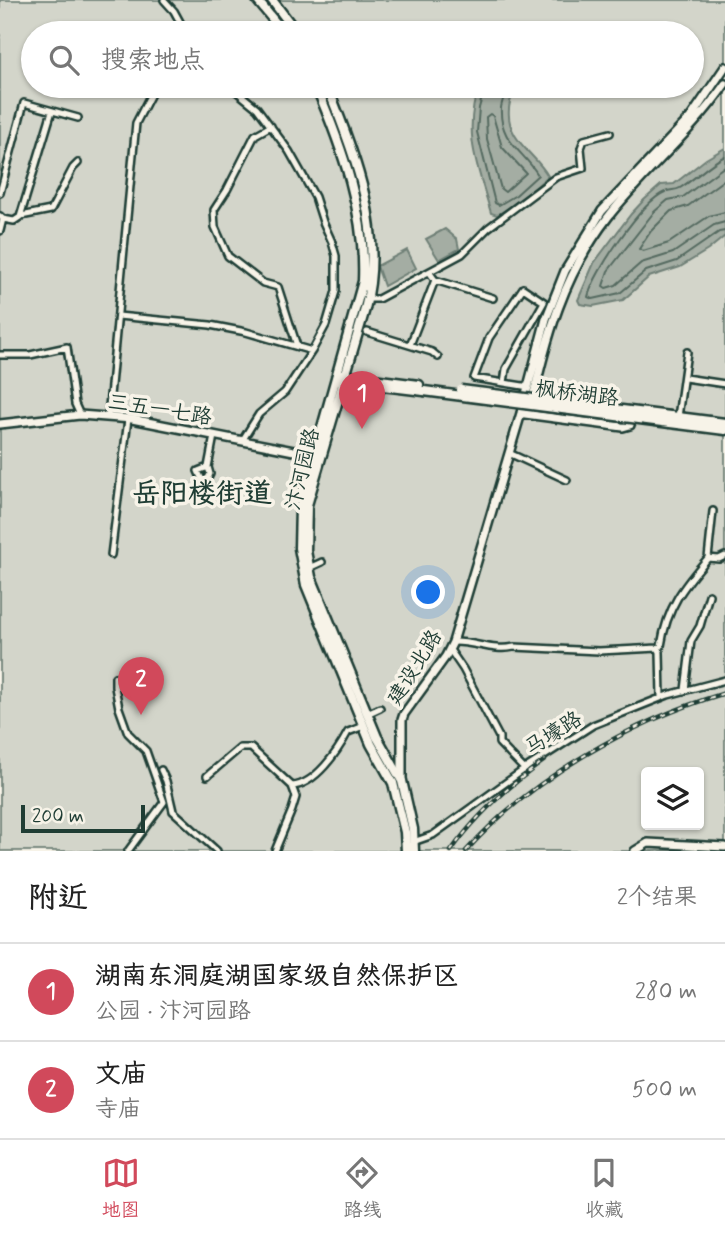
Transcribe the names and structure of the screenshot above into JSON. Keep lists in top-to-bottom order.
{
  "streets": {
    "main road": [
      "枫桥湖路",
      "三五一七路",
      "汴河园路",
      "建设北路"
    ],
    "street": ["马壕路"]
  },
  "crossings": [
    ["三五一七路", "汴河园路"],
    ["汴河园路", "建设北路"],
    ["汴河园路", "马壕路"]
  ],
  "districts": ["岳阳楼街道"],
  "scale_bar": "200 m",
  "page": {
    "search": "搜索地点",
    "pins": ["1", "2"],
    "scale": "200 m",
    "heading": ["附近", "2个结果"],
    "list": [
      {
        "mark": "1",
        "name": "湖南东洞庭湖国家级自然保护区",
        "note": "公园 · 汴河园路",
        "value": "280 m"
      },
      {
        "mark": "2",
        "name": "文庙",
        "note": "寺庙",
        "value": "500 m"
      }
    ],
    "nav": ["地图", "路线", "收藏"]
  }
}
